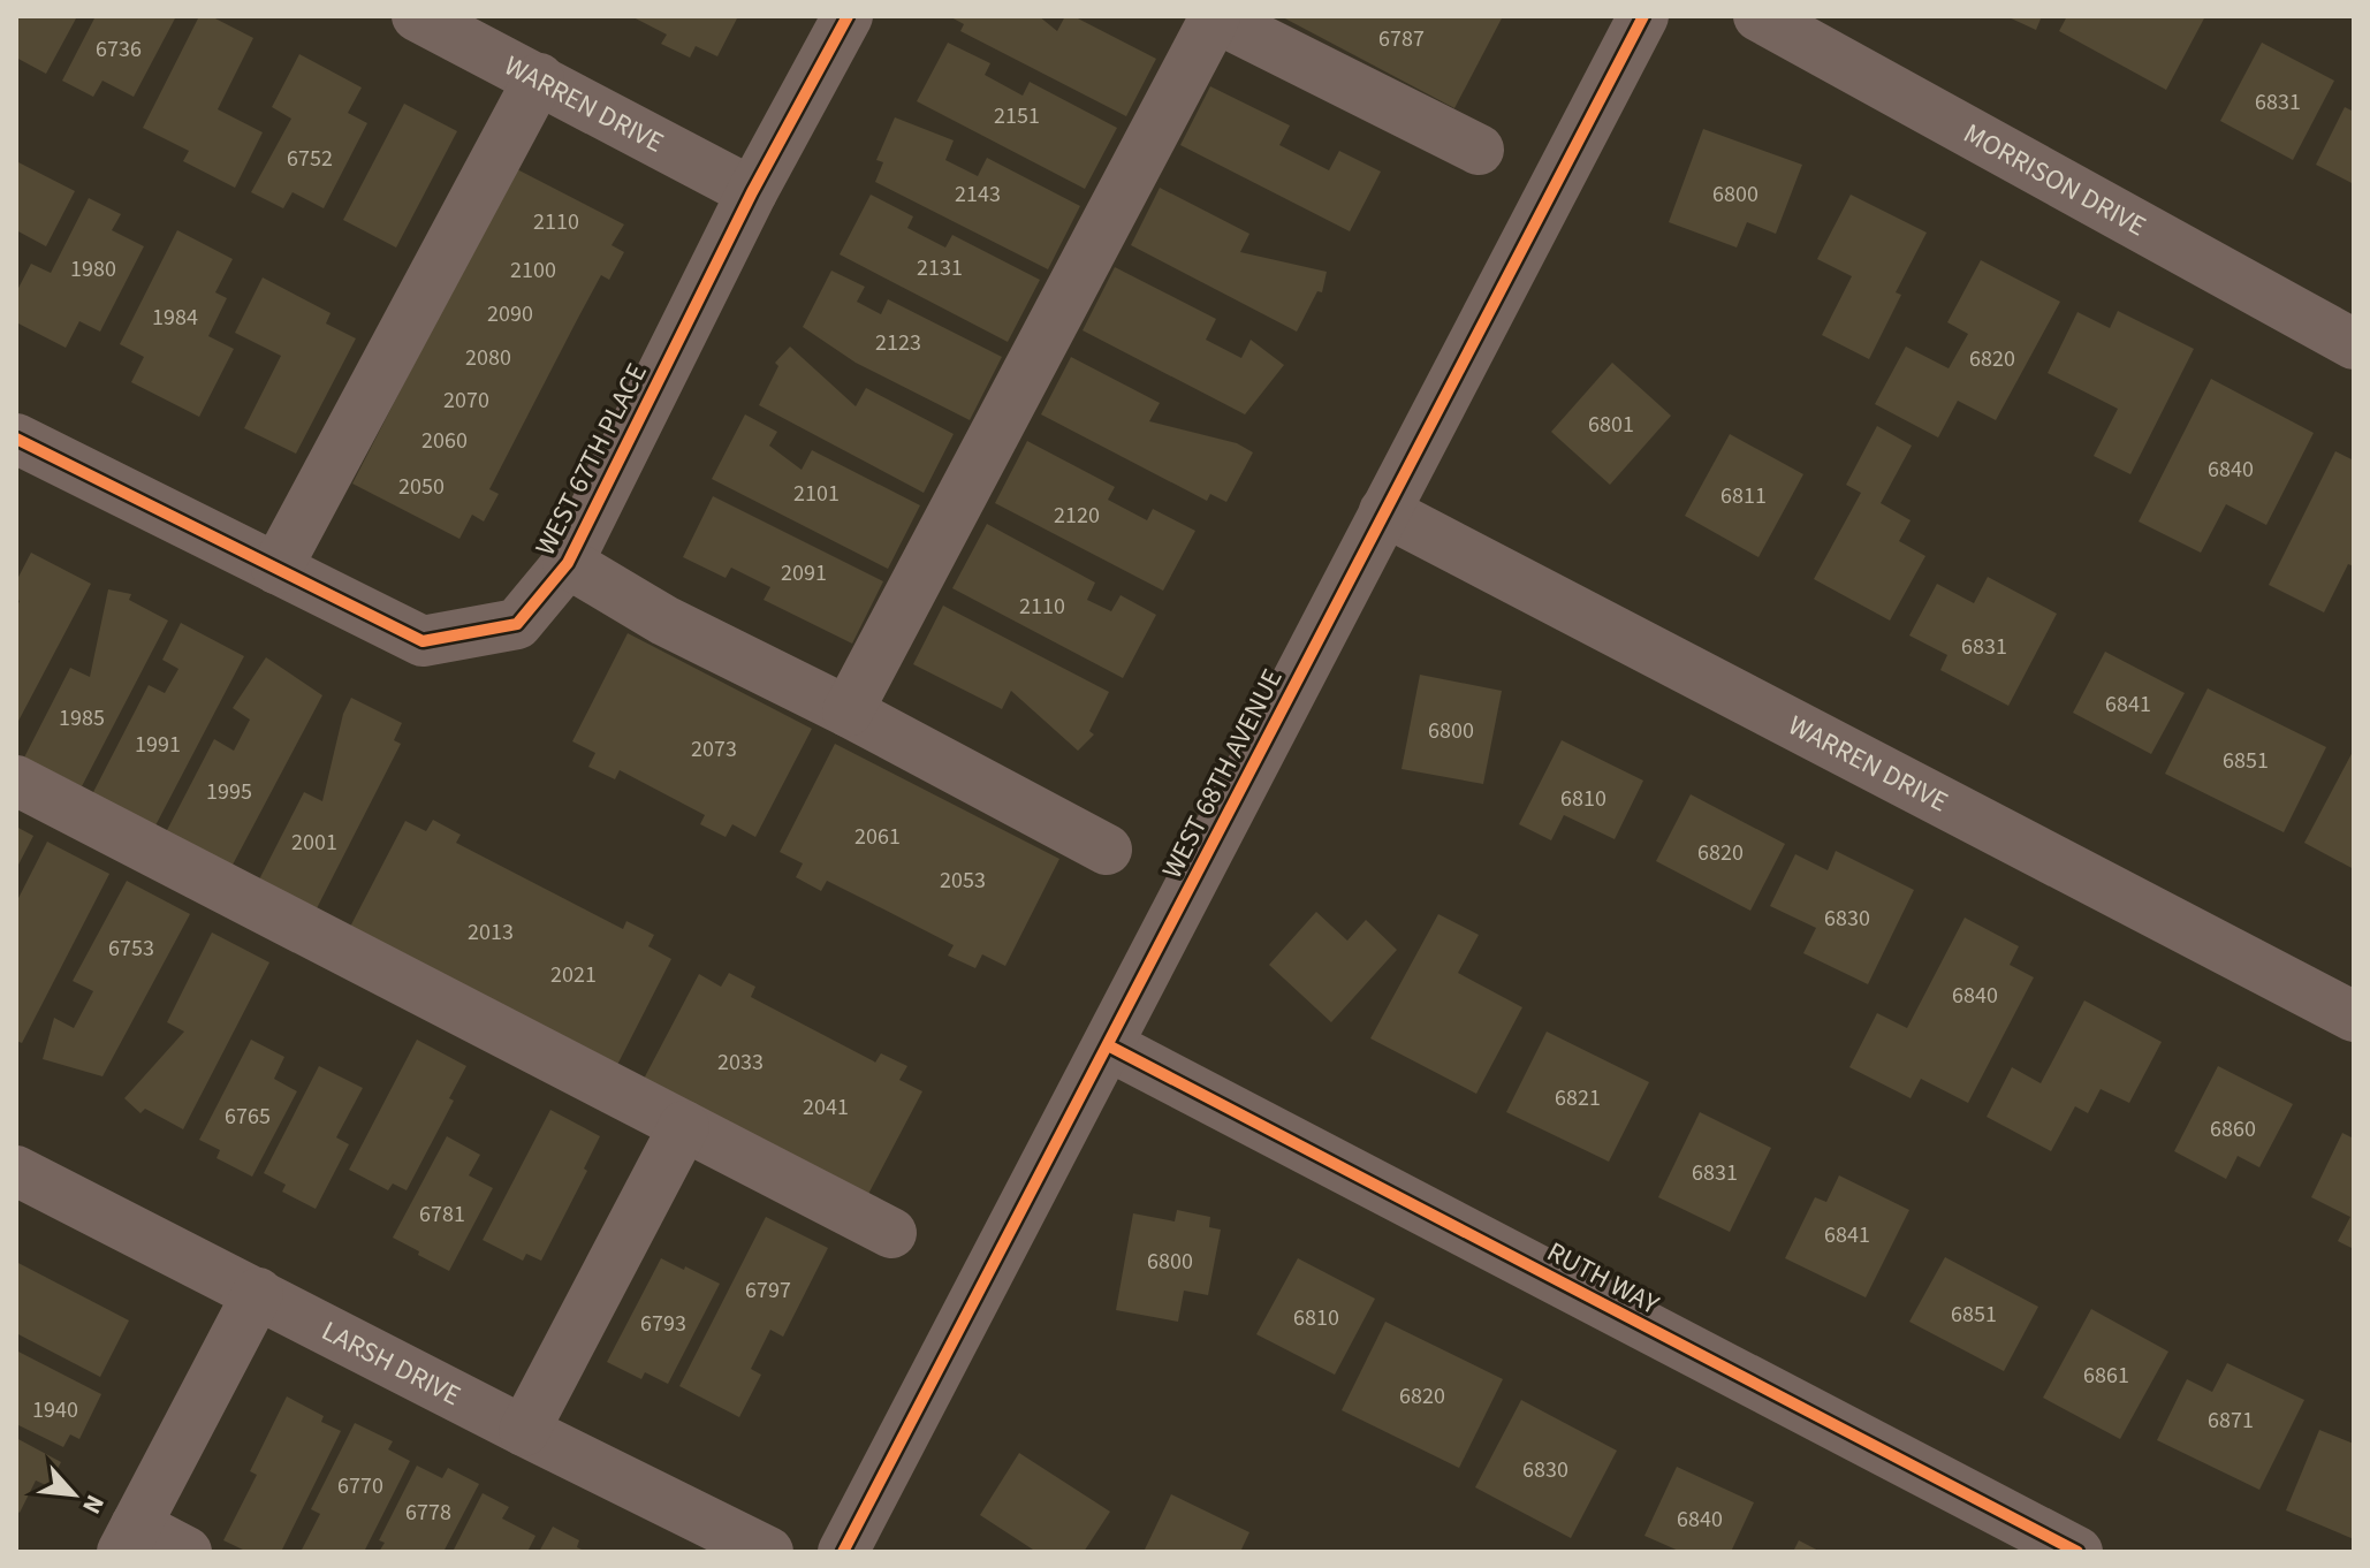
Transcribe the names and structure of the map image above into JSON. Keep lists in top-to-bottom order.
{
  "streets": {
    "street": [
      "WARREN DRIVE",
      "MORRISON DRIVE",
      "WEST 67TH PLACE",
      "WEST 68TH AVENUE",
      "RUTH WAY",
      "LARSH DRIVE"
    ]
  },
  "crossings": [
    ["WARREN DRIVE", "WEST 67TH PLACE"],
    ["WARREN DRIVE", "WEST 68TH AVENUE"],
    ["WEST 68TH AVENUE", "RUTH WAY"]
  ],
  "house_numbers": [
    "6787",
    "6736",
    "6831",
    "2151",
    "6752",
    "2143",
    "6800",
    "2110",
    "2131",
    "1980",
    "2100",
    "2090",
    "1984",
    "2123",
    "2080",
    "6820",
    "2070",
    "6801",
    "2060",
    "6840",
    "2050",
    "2101",
    "6811",
    "2120",
    "2091",
    "2110",
    "6831",
    "6841",
    "1985",
    "6800",
    "1991",
    "2073",
    "6851",
    "1995",
    "6810",
    "2061",
    "2001",
    "6820",
    "2053",
    "6830",
    "2013",
    "6753",
    "2021",
    "6840",
    "2033",
    "6821",
    "2041",
    "6765",
    "6860",
    "6831",
    "6781",
    "6841",
    "6800",
    "6797",
    "6851",
    "6810",
    "6793",
    "6861",
    "6820",
    "1940",
    "6871",
    "6830",
    "6770",
    "6778",
    "6840"
  ],
  "north": "bottom right"
}
